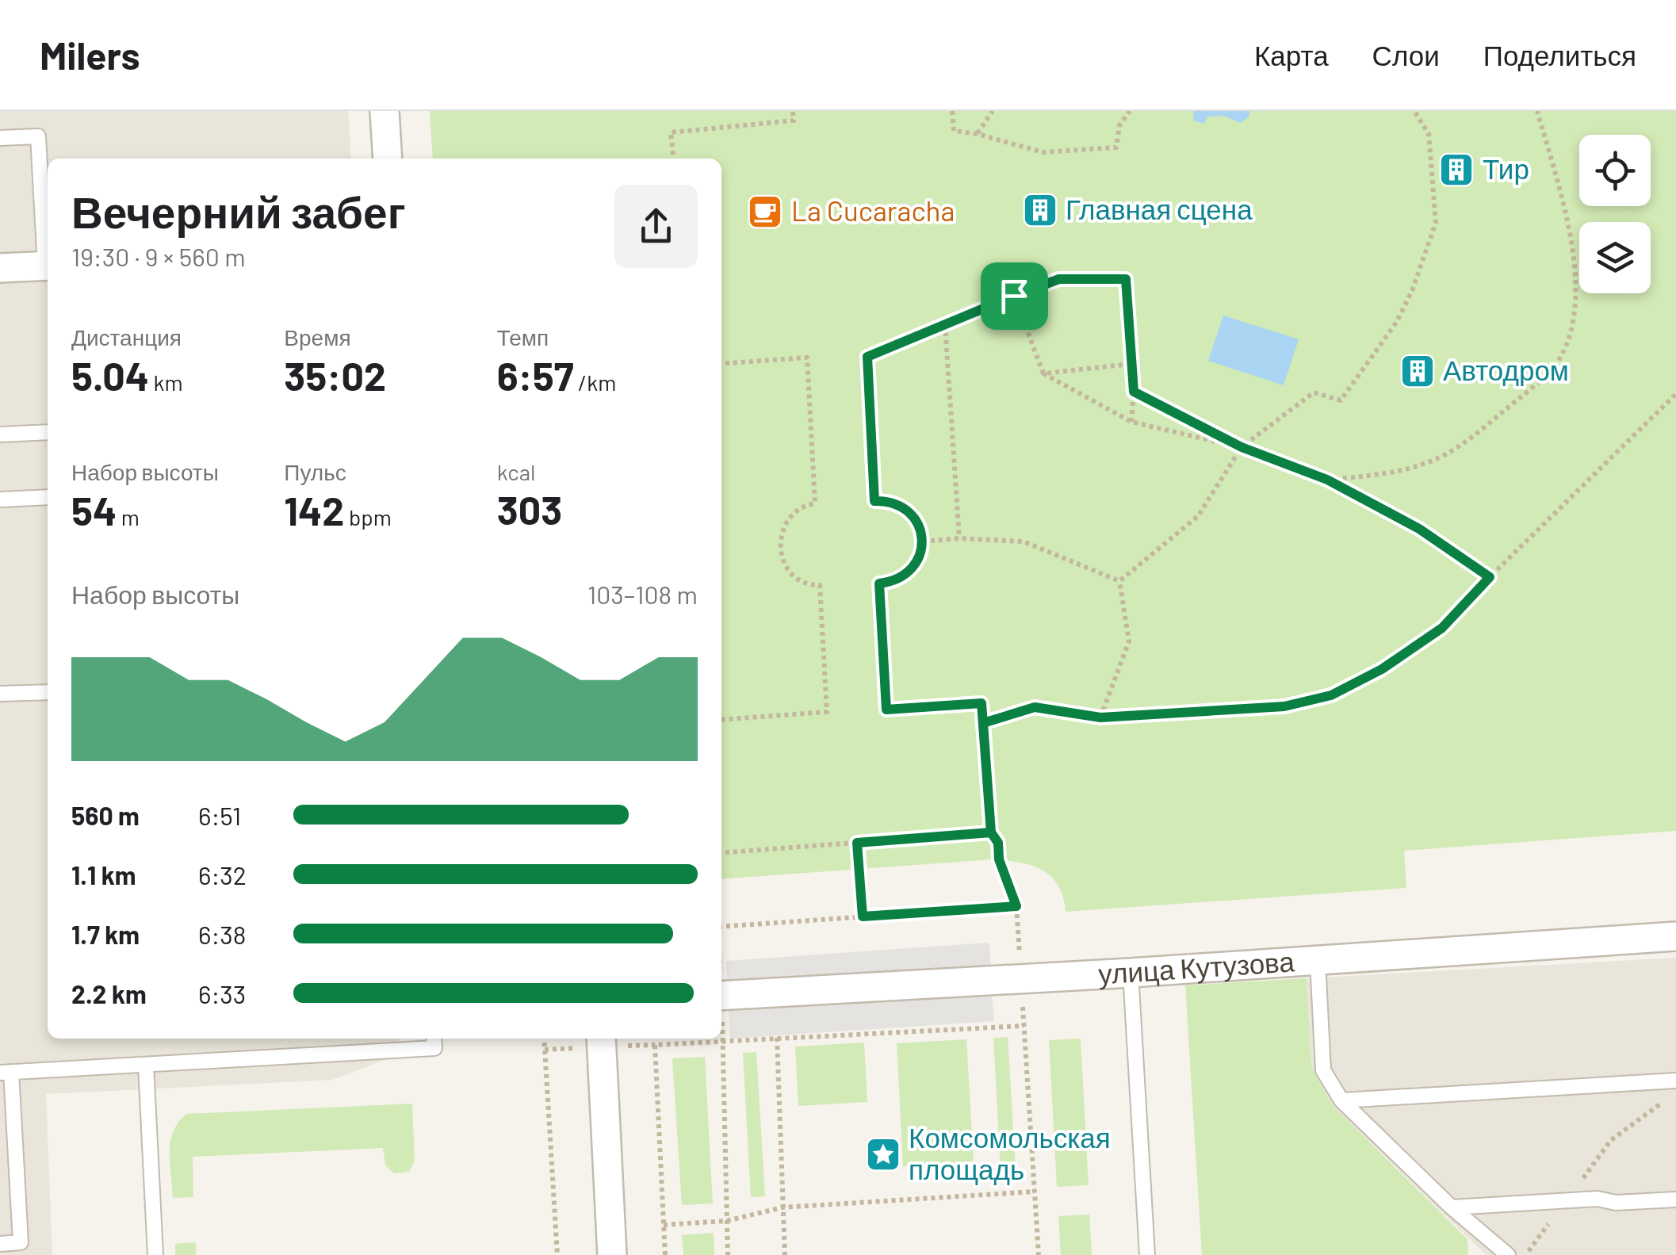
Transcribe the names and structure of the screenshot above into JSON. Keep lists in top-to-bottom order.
{
  "streets": {
    "street": ["улица Кутузова"]
  },
  "places": {
    "building": ["Тир", "Главная сцена", "Автодром"],
    "cafe": ["La Cucaracha"],
    "place": ["Комсомольская площадь"]
  },
  "page": {
    "header": "Milers",
    "nav": ["Карта", "Слои", "Поделиться"],
    "heading": ["Вечерний забег", "19:30 · 9 × 560 m"],
    "stats": [
      ["Дистанция", "5.04 km"],
      ["Время", "35:02"],
      ["Темп", "6:57 /km"],
      ["Набор высоты", "54 m"],
      ["Пульс", "142 bpm"],
      ["kcal", "303"]
    ],
    "chart": ["Набор высоты", "103–108 m"],
    "list": [
      {
        "name": "560 m",
        "note": "6:51"
      },
      {
        "name": "1.1 km",
        "note": "6:32"
      },
      {
        "name": "1.7 km",
        "note": "6:38"
      },
      {
        "name": "2.2 km",
        "note": "6:33"
      }
    ]
  }
}
